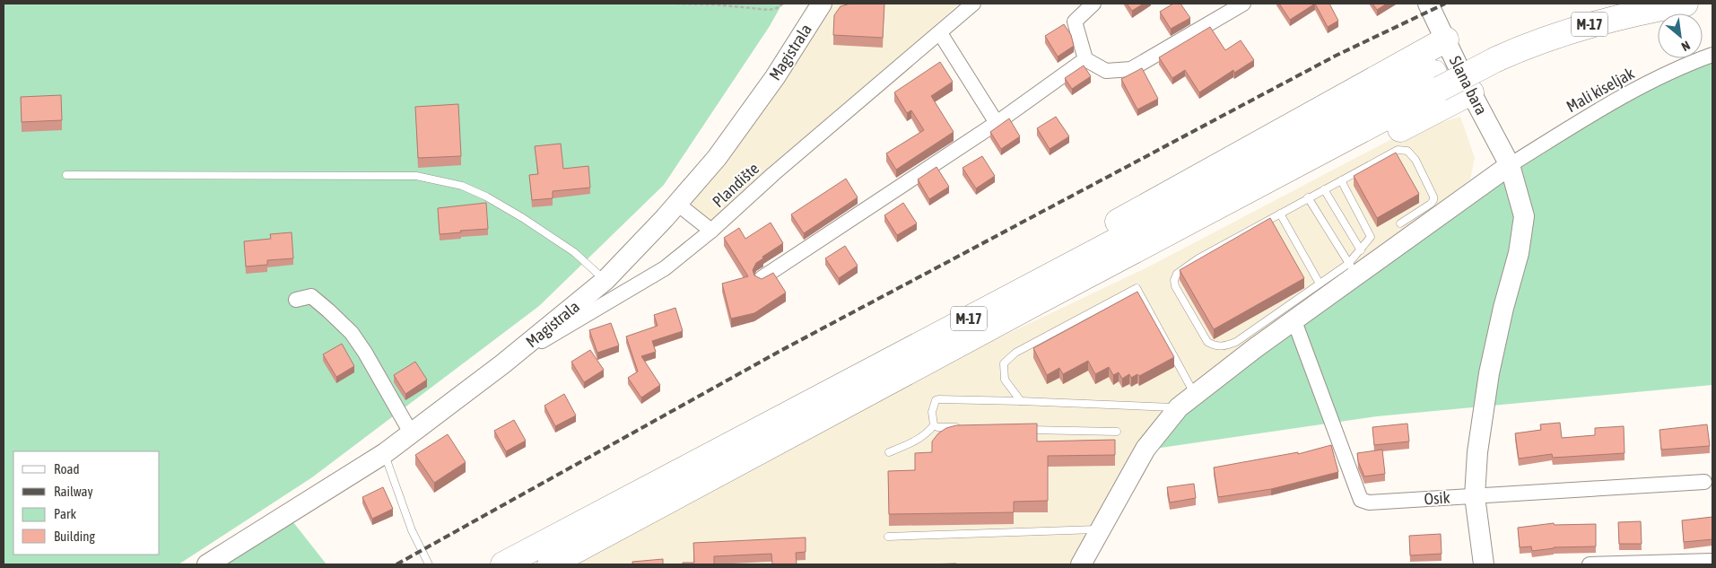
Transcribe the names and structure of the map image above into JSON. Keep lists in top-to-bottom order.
{
  "streets": {
    "highway": ["M-17"],
    "main road": ["Magistrala", "Slana bara"],
    "street": ["Mali kiseljak", "Plandište", "Osik"]
  },
  "crossings": [
    ["Magistrala", "Plandište"],
    ["Slana bara", "Mali kiseljak"],
    ["Slana bara", "Osik"]
  ],
  "legend": [
    "Road",
    "Railway",
    "Park",
    "Building"
  ],
  "north": "bottom right"
}
